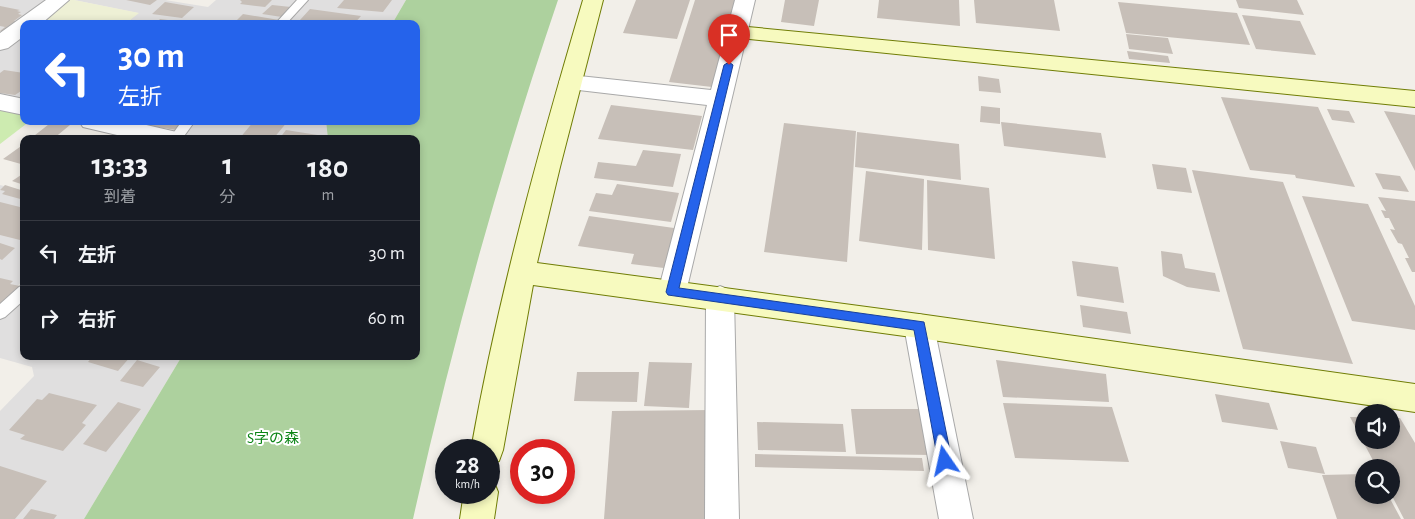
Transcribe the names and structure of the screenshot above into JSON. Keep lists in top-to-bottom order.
{
  "parks": ["S字の森"],
  "page": {
    "turn": ["30 m", "左折"],
    "eta": [
      "13:33",
      "到着",
      "1",
      "分",
      "180",
      "m"
    ],
    "list": [
      {
        "name": "左折",
        "value": "30 m"
      },
      {
        "name": "右折",
        "value": "60 m"
      }
    ],
    "speed": "28 km/h",
    "limit": "30"
  }
}
